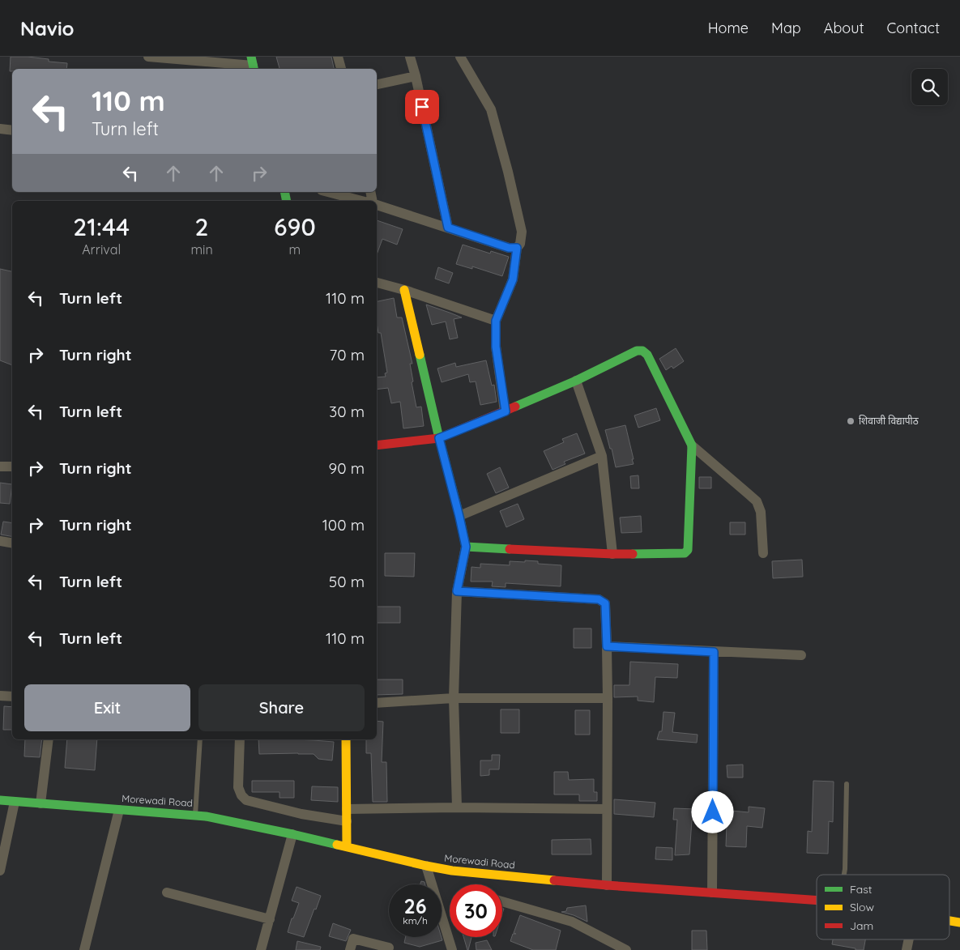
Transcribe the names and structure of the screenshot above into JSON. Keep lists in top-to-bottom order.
{
  "streets": {
    "street": ["Morewadi Road"]
  },
  "places": ["शिवाजी विद्यापीठ"],
  "legend": ["Fast", "Slow", "Jam"],
  "page": {
    "header": "Navio",
    "nav": [
      "Home",
      "Map",
      "About",
      "Contact"
    ],
    "turn": ["110 m", "Turn left"],
    "eta": [
      "21:44",
      "Arrival",
      "2",
      "min",
      "690",
      "m"
    ],
    "list": [
      {
        "name": "Turn left",
        "value": "110 m"
      },
      {
        "name": "Turn right",
        "value": "70 m"
      },
      {
        "name": "Turn left",
        "value": "30 m"
      },
      {
        "name": "Turn right",
        "value": "90 m"
      },
      {
        "name": "Turn right",
        "value": "100 m"
      },
      {
        "name": "Turn left",
        "value": "50 m"
      },
      {
        "name": "Turn left",
        "value": "110 m"
      }
    ],
    "buttons": ["Exit", "Share"],
    "speed": "26 km/h",
    "limit": "30"
  }
}
